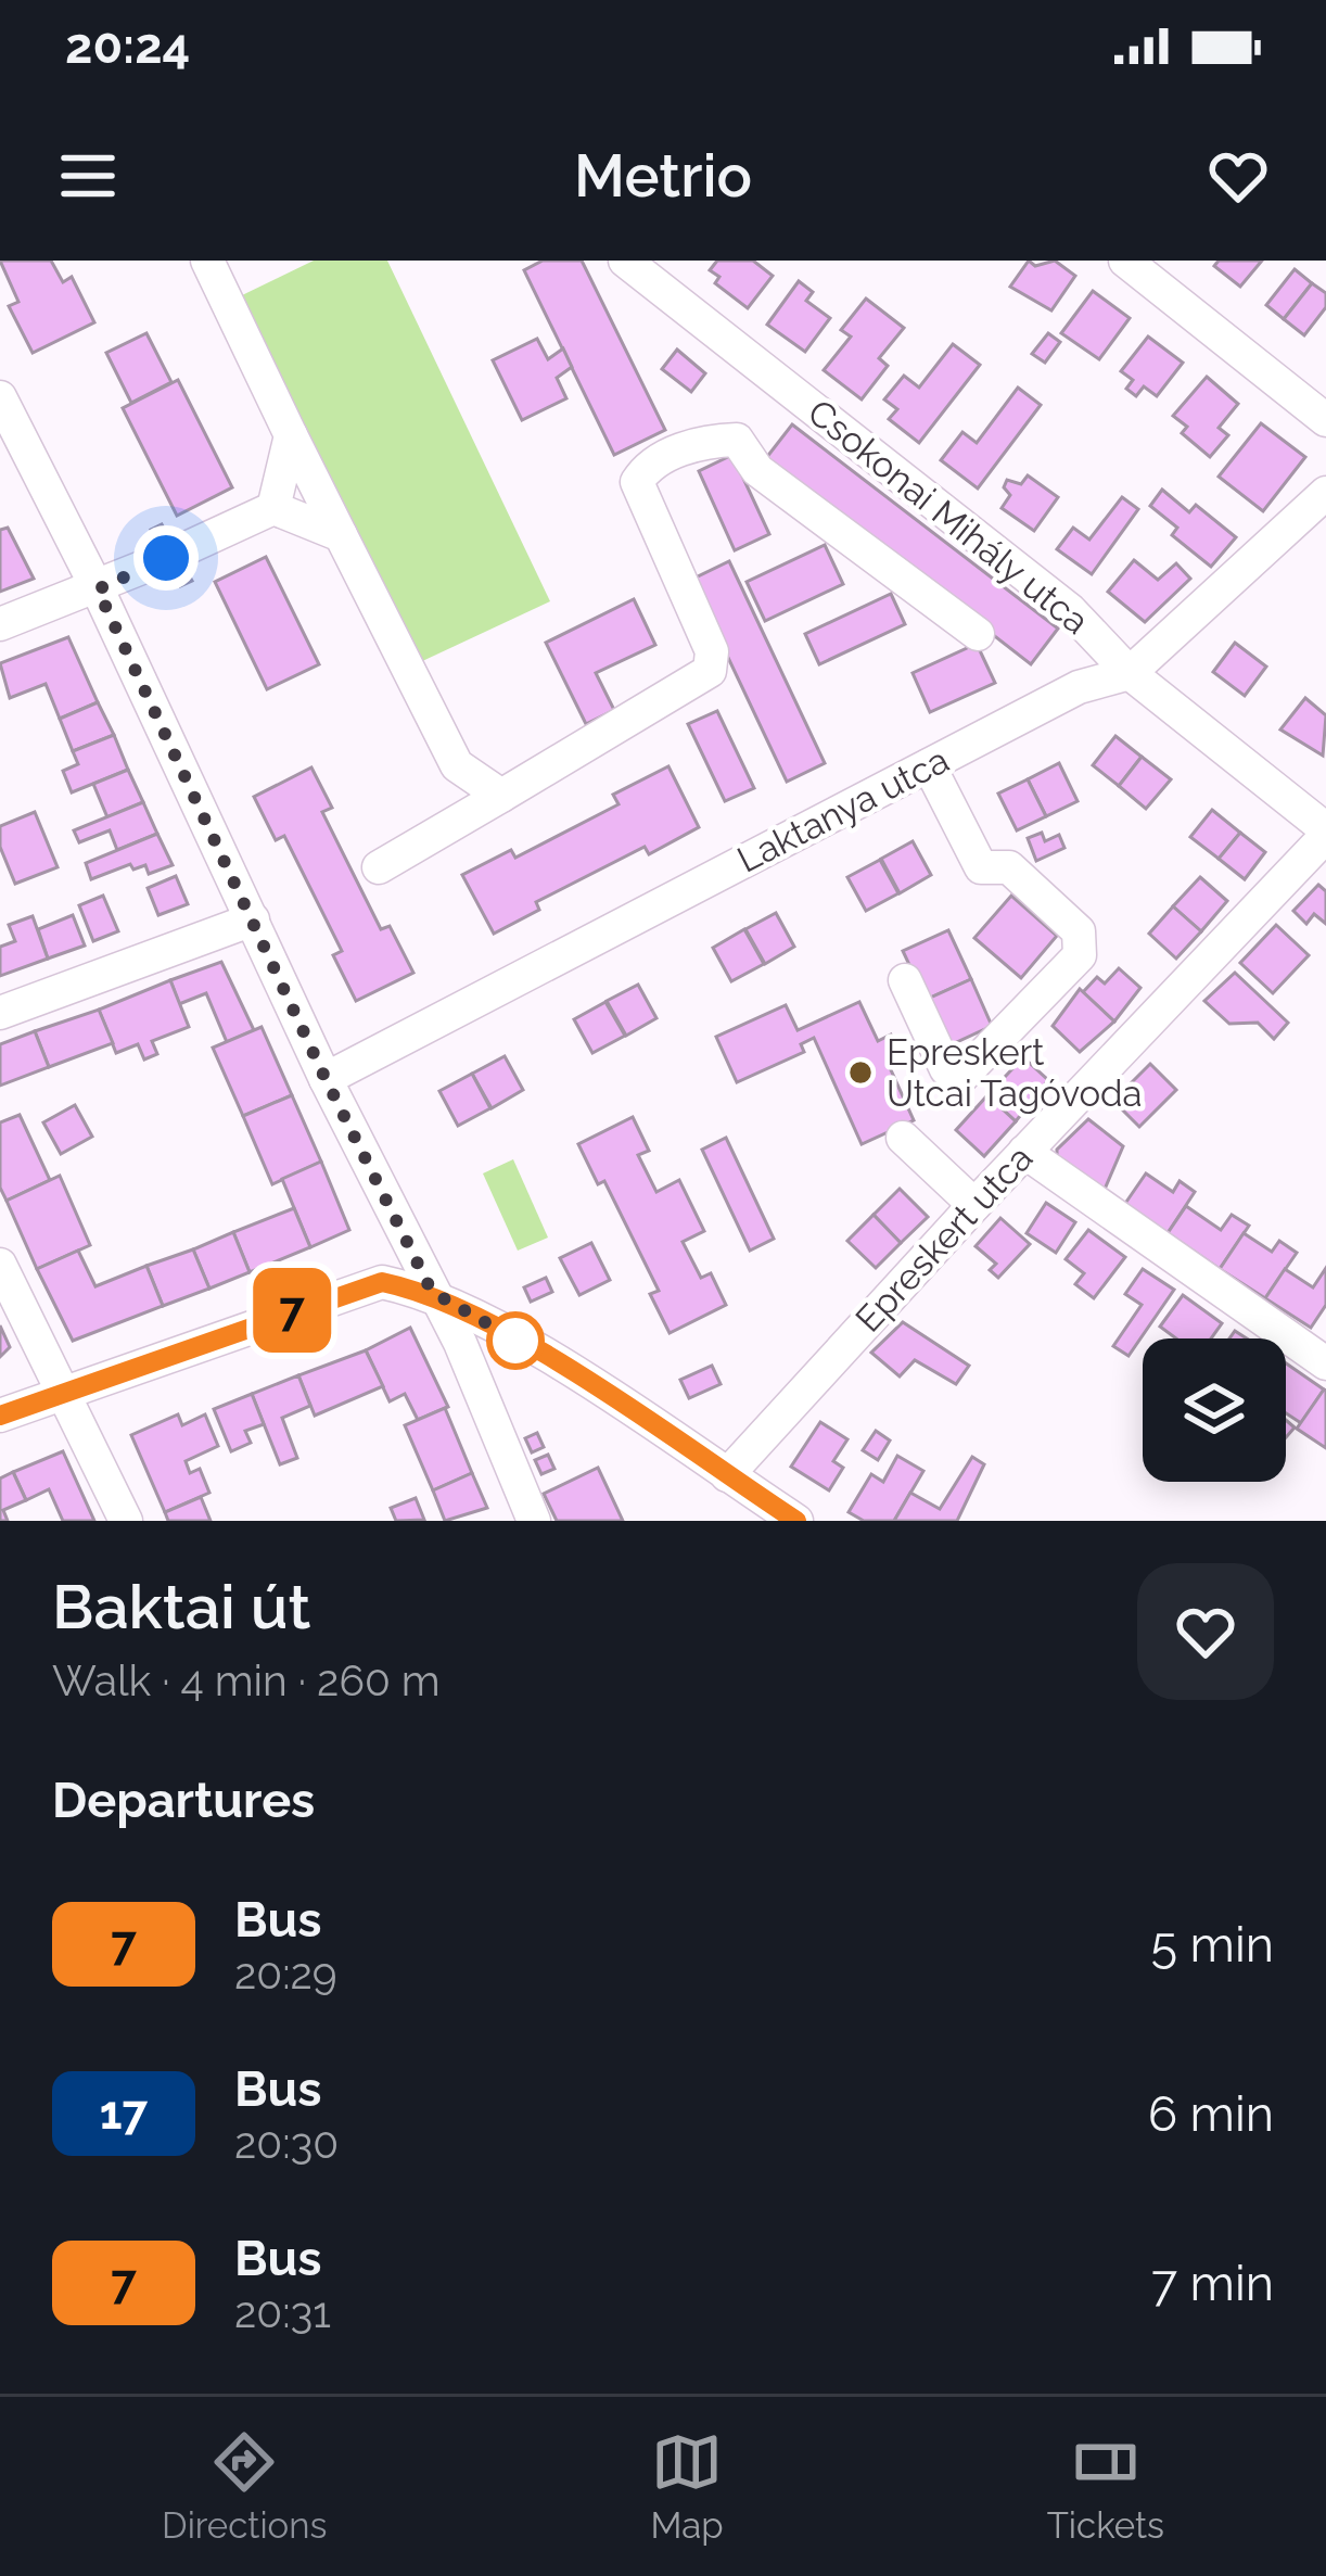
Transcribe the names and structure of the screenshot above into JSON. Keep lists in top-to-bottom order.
{
  "streets": {
    "street": ["Csokonai Mihály utca", "Laktanya utca", "Epreskert utca"]
  },
  "crossings": [
    ["Csokonai Mihály utca", "Laktanya utca"],
    ["Csokonai Mihály utca", "Epreskert utca"]
  ],
  "places": ["Epreskert Utcai Tagóvoda"],
  "lines": ["bus line 7"],
  "page": {
    "status": "20:24",
    "header": "Metrio",
    "on_map": "7",
    "heading": [
      ["Baktai út", "Walk · 4 min · 260 m"],
      "Departures"
    ],
    "list": [
      {
        "mark": "7",
        "name": "Bus",
        "note": "20:29",
        "value": "5 min"
      },
      {
        "mark": "17",
        "name": "Bus",
        "note": "20:30",
        "value": "6 min"
      },
      {
        "mark": "7",
        "name": "Bus",
        "note": "20:31",
        "value": "7 min"
      }
    ],
    "tabs": ["Directions", "Map", "Tickets"]
  }
}
